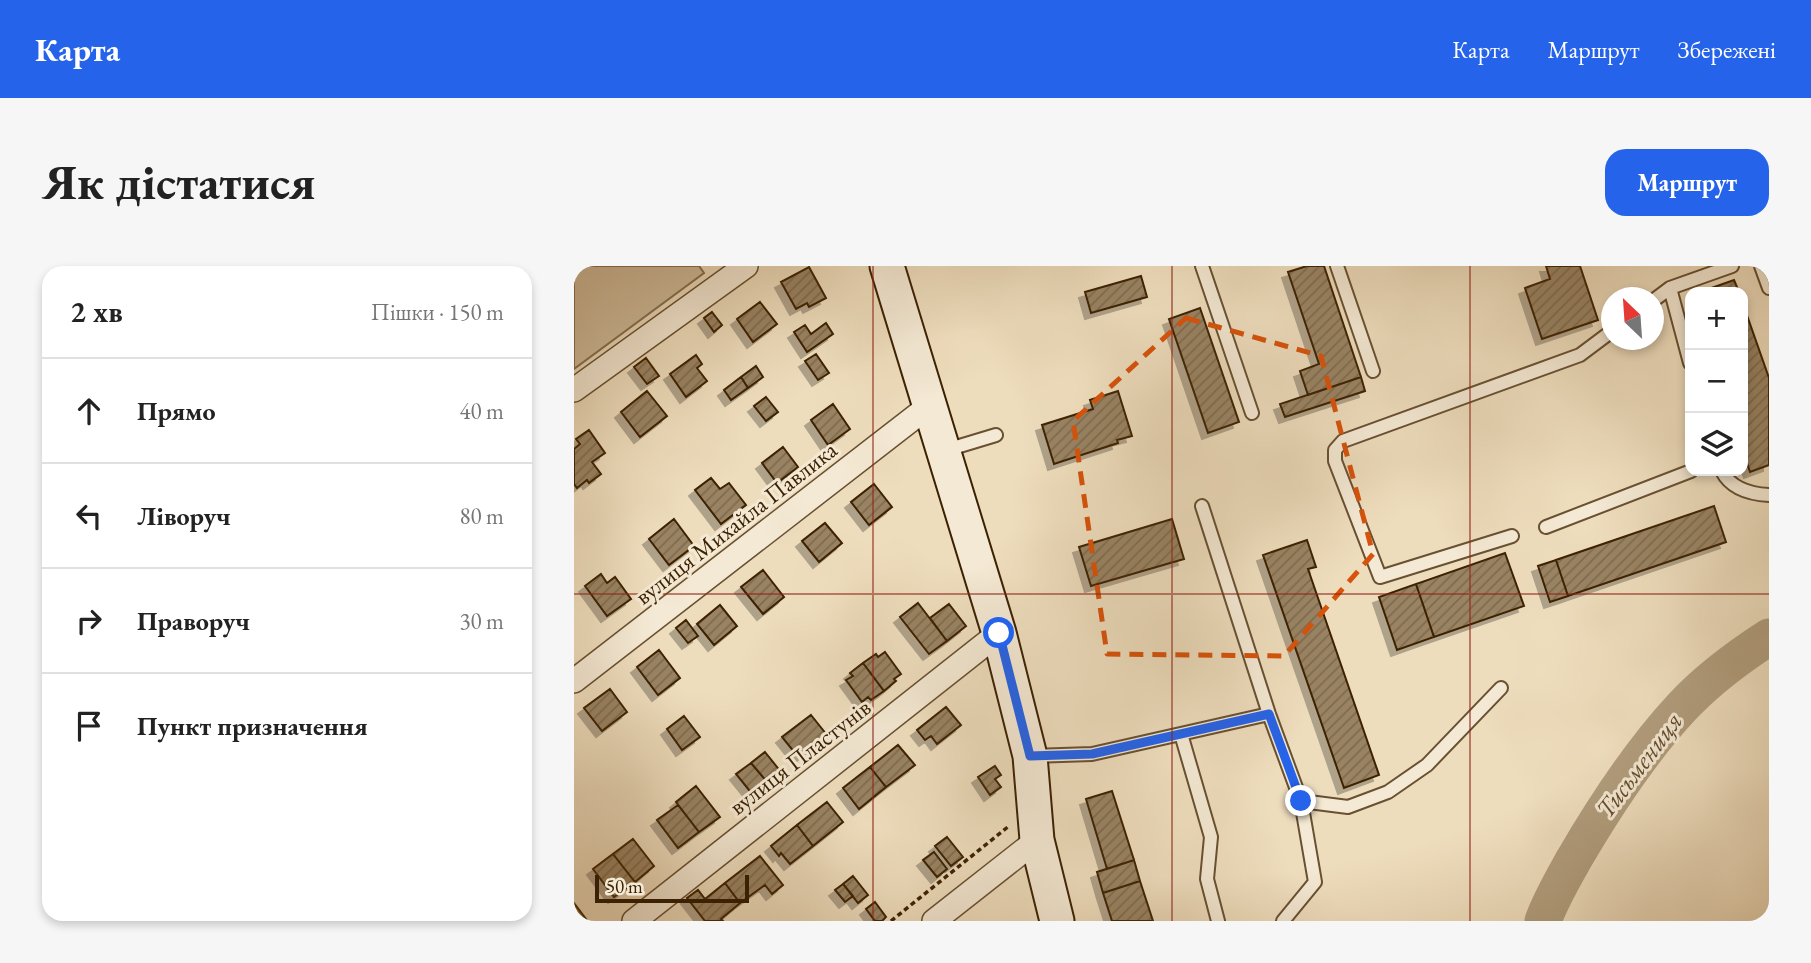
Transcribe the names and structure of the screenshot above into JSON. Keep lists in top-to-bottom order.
{
  "streets": {
    "street": ["вулиця Михайла Павлика", "вулиця Пластунів"]
  },
  "water": ["Тисьмениця"],
  "scale_bar": "50 m",
  "north": "top left",
  "page": {
    "header": "Карта",
    "nav": ["Карта", "Маршрут", "Збережені"],
    "buttons": "Маршрут",
    "title": "Як дістатися",
    "heading": ["2 хв", "Пішки · 150 m"],
    "map_buttons": ["+", "−"],
    "list": [
      ["Прямо", "40 m"],
      ["Ліворуч", "80 m"],
      ["Праворуч", "30 m"],
      "Пункт призначення"
    ],
    "scale": "50 m"
  }
}
